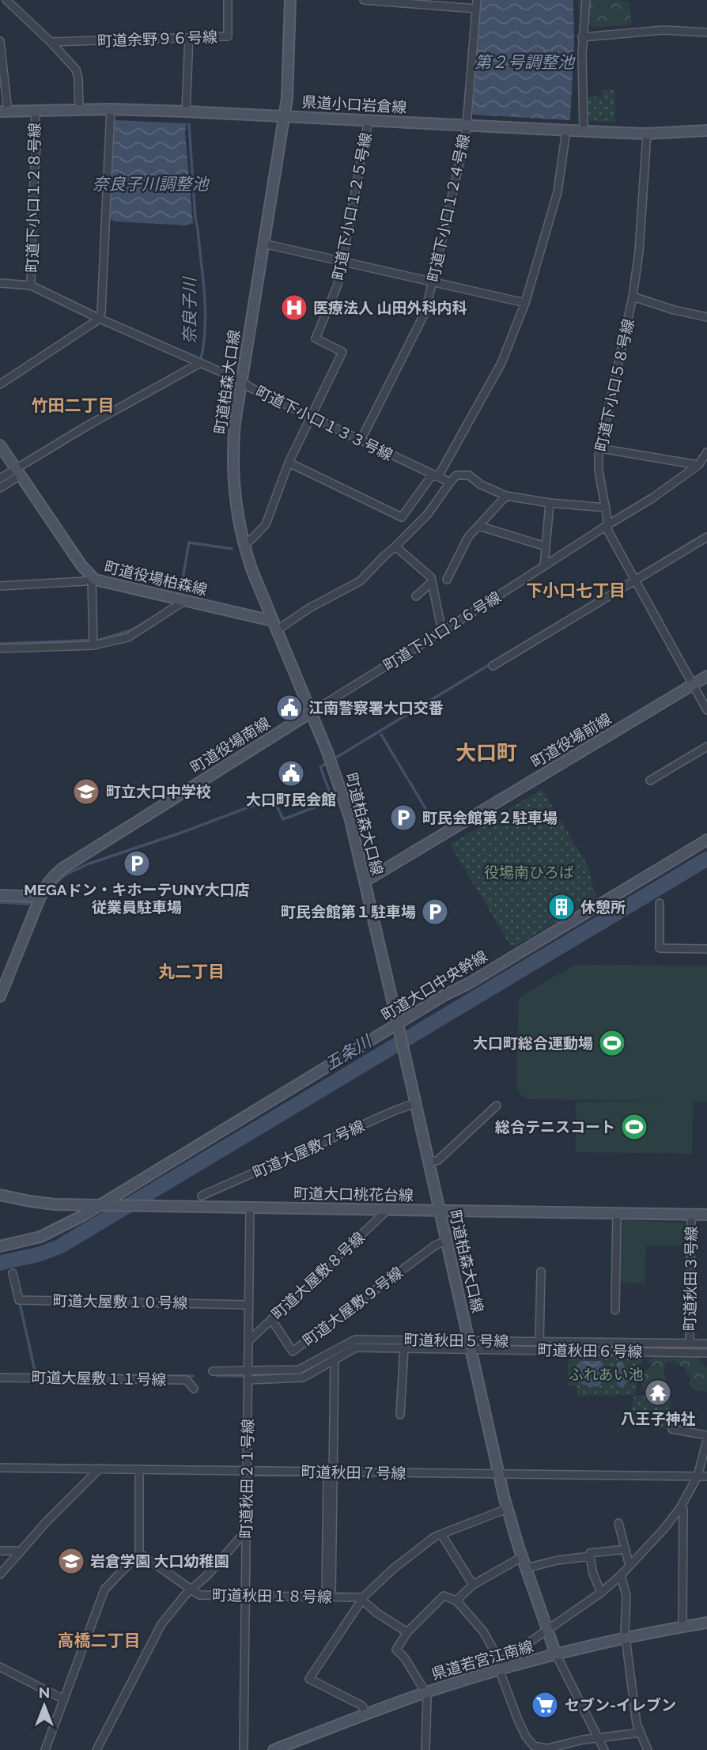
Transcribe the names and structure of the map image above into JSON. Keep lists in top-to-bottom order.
{
  "streets": {
    "street": [
      "町道余野９６号線",
      "県道小口岩倉線",
      "町道下小口１２８号線",
      "町道下小口１２５号線",
      "町道下小口１２４号線",
      "町道柏森大口線",
      "町道下小口５８号線",
      "町道下小口１３３号線",
      "町道役場柏森線",
      "町道下小口２６号線",
      "町道役場前線",
      "町道役場南線",
      "町道大口中央幹線",
      "町道大屋敷７号線",
      "町道大口桃花台線",
      "町道大屋敷８号線",
      "町道秋田３号線",
      "町道大屋敷１０号線",
      "町道大屋敷９号線",
      "町道秋田５号線",
      "町道秋田６号線",
      "町道大屋敷１１号線",
      "町道秋田７号線",
      "町道秋田２１号線",
      "町道秋田１８号線",
      "県道若宮江南線"
    ]
  },
  "crossings": [
    ["県道小口岩倉線", "町道下小口１２８号線"],
    ["県道小口岩倉線", "町道下小口１２５号線"],
    ["県道小口岩倉線", "町道下小口１２４号線"],
    ["県道小口岩倉線", "町道柏森大口線"],
    ["県道小口岩倉線", "町道下小口５８号線"],
    ["町道下小口１２８号線", "町道下小口１３３号線"],
    ["町道下小口１２５号線", "町道柏森大口線"],
    ["町道下小口１２５号線", "町道下小口１３３号線"],
    ["町道下小口１２４号線", "町道下小口１３３号線"],
    ["町道柏森大口線", "町道下小口１３３号線"],
    ["町道柏森大口線", "町道役場柏森線"],
    ["町道柏森大口線", "町道下小口２６号線"],
    ["町道柏森大口線", "町道役場前線"],
    ["町道柏森大口線", "町道役場南線"],
    ["町道柏森大口線", "町道大口中央幹線"],
    ["町道柏森大口線", "町道大屋敷７号線"],
    ["町道柏森大口線", "町道大口桃花台線"],
    ["町道柏森大口線", "町道大屋敷９号線"],
    ["町道柏森大口線", "町道秋田５号線"],
    ["町道柏森大口線", "町道秋田６号線"],
    ["町道柏森大口線", "町道秋田７号線"],
    ["町道柏森大口線", "県道若宮江南線"],
    ["町道下小口５８号線", "町道下小口２６号線"],
    ["町道下小口５８号線", "町道役場前線"],
    ["町道下小口２６号線", "町道役場南線"],
    ["町道大口中央幹線", "町道大口桃花台線"],
    ["町道大口桃花台線", "町道大屋敷８号線"],
    ["町道大口桃花台線", "町道秋田３号線"],
    ["町道大口桃花台線", "町道秋田２１号線"],
    ["町道大屋敷８号線", "町道大屋敷９号線"],
    ["町道大屋敷８号線", "町道秋田２１号線"],
    ["町道秋田３号線", "町道秋田５号線"],
    ["町道大屋敷１０号線", "町道秋田２１号線"],
    ["町道秋田５号線", "町道秋田６号線"],
    ["町道秋田５号線", "町道秋田２１号線"],
    ["町道秋田６号線", "町道秋田２１号線"],
    ["町道秋田７号線", "町道秋田２１号線"],
    ["町道秋田２１号線", "町道秋田１８号線"]
  ],
  "districts": [
    "竹田二丁目",
    "下小口七丁目",
    "大口町",
    "丸二丁目",
    "高橋二丁目"
  ],
  "water": [
    "第２号調整池",
    "奈良子川調整池",
    "奈良子川",
    "五条川"
  ],
  "parks": ["役場南ひろば", "ふれあい池"],
  "places": {
    "hospital": ["医療法人 山田外科内科"],
    "public building": ["江南警察署大口交番", "大口町民会館"],
    "school or university": ["町立大口中学校", "岩倉学園 大口幼稚園"],
    "parking": ["町民会館第２駐車場", "MEGAドン・キホーテUNY大口店 従業員駐車場", "町民会館第１駐車場"],
    "building": ["休憩所"],
    "sports": ["大口町総合運動場", "総合テニスコート"],
    "temple": ["八王子神社"],
    "supermarket": ["セブン-イレブン"]
  },
  "north": "top"
}
